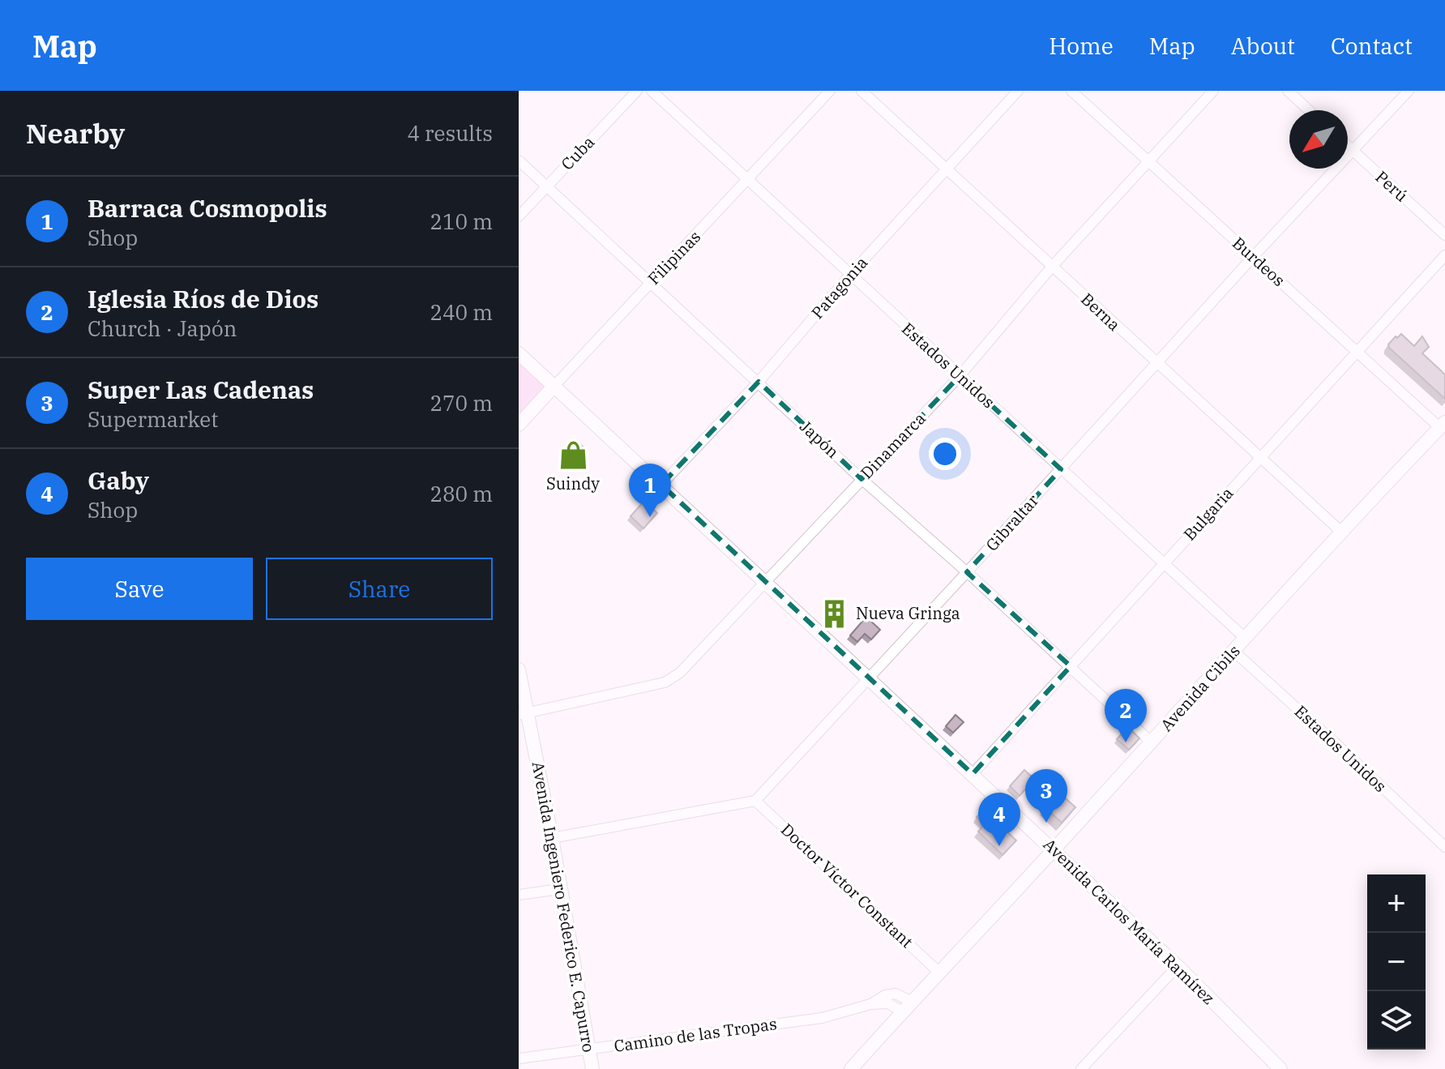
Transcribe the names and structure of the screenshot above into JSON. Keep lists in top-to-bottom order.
{
  "streets": {
    "street": [
      "Cuba",
      "Perú",
      "Filipinas",
      "Burdeos",
      "Patagonia",
      "Berna",
      "Estados Unidos",
      "Japón",
      "Dinamarca",
      "Bulgaria",
      "Gibraltar",
      "Avenida Cibils",
      "Doctor Víctor Constant",
      "Avenida Ingeniero Federico E. Capurro",
      "Avenida Carlos María Ramírez",
      "Camino de las Tropas"
    ]
  },
  "crossings": [
    ["Cuba", "Japón"],
    ["Perú", "Gibraltar"],
    ["Filipinas", "Estados Unidos"],
    ["Filipinas", "Japón"],
    ["Filipinas", "Avenida Carlos María Ramírez"],
    ["Burdeos", "Dinamarca"],
    ["Burdeos", "Bulgaria"],
    ["Burdeos", "Gibraltar"],
    ["Burdeos", "Avenida Cibils"],
    ["Patagonia", "Berna"],
    ["Patagonia", "Estados Unidos"],
    ["Patagonia", "Japón"],
    ["Patagonia", "Avenida Carlos María Ramírez"],
    ["Berna", "Dinamarca"],
    ["Berna", "Bulgaria"],
    ["Berna", "Gibraltar"],
    ["Berna", "Avenida Cibils"],
    ["Estados Unidos", "Dinamarca"],
    ["Estados Unidos", "Bulgaria"],
    ["Estados Unidos", "Gibraltar"],
    ["Estados Unidos", "Avenida Cibils"],
    ["Japón", "Dinamarca"],
    ["Japón", "Bulgaria"],
    ["Japón", "Gibraltar"],
    ["Japón", "Avenida Cibils"],
    ["Dinamarca", "Avenida Ingeniero Federico E. Capurro"],
    ["Dinamarca", "Avenida Carlos María Ramírez"],
    ["Bulgaria", "Avenida Carlos María Ramírez"],
    ["Gibraltar", "Doctor Víctor Constant"],
    ["Gibraltar", "Avenida Carlos María Ramírez"],
    ["Avenida Cibils", "Doctor Víctor Constant"],
    ["Avenida Cibils", "Avenida Carlos María Ramírez"],
    ["Avenida Cibils", "Camino de las Tropas"],
    ["Avenida Ingeniero Federico E. Capurro", "Camino de las Tropas"]
  ],
  "places": {
    "shop": ["Suindy"],
    "building": ["Nueva Gringa"]
  },
  "north": "bottom left",
  "page": {
    "header": "Map",
    "nav": [
      "Home",
      "Map",
      "About",
      "Contact"
    ],
    "heading": ["Nearby", "4 results"],
    "list": [
      {
        "mark": "1",
        "name": "Barraca Cosmopolis",
        "note": "Shop",
        "value": "210 m"
      },
      {
        "mark": "2",
        "name": "Iglesia Ríos de Dios",
        "note": "Church · Japón",
        "value": "240 m"
      },
      {
        "mark": "3",
        "name": "Super Las Cadenas",
        "note": "Supermarket",
        "value": "270 m"
      },
      {
        "mark": "4",
        "name": "Gaby",
        "note": "Shop",
        "value": "280 m"
      }
    ],
    "pins": [
      "1",
      "2",
      "3",
      "4"
    ],
    "buttons": ["Save", "Share"],
    "map_buttons": ["+", "−"]
  }
}
